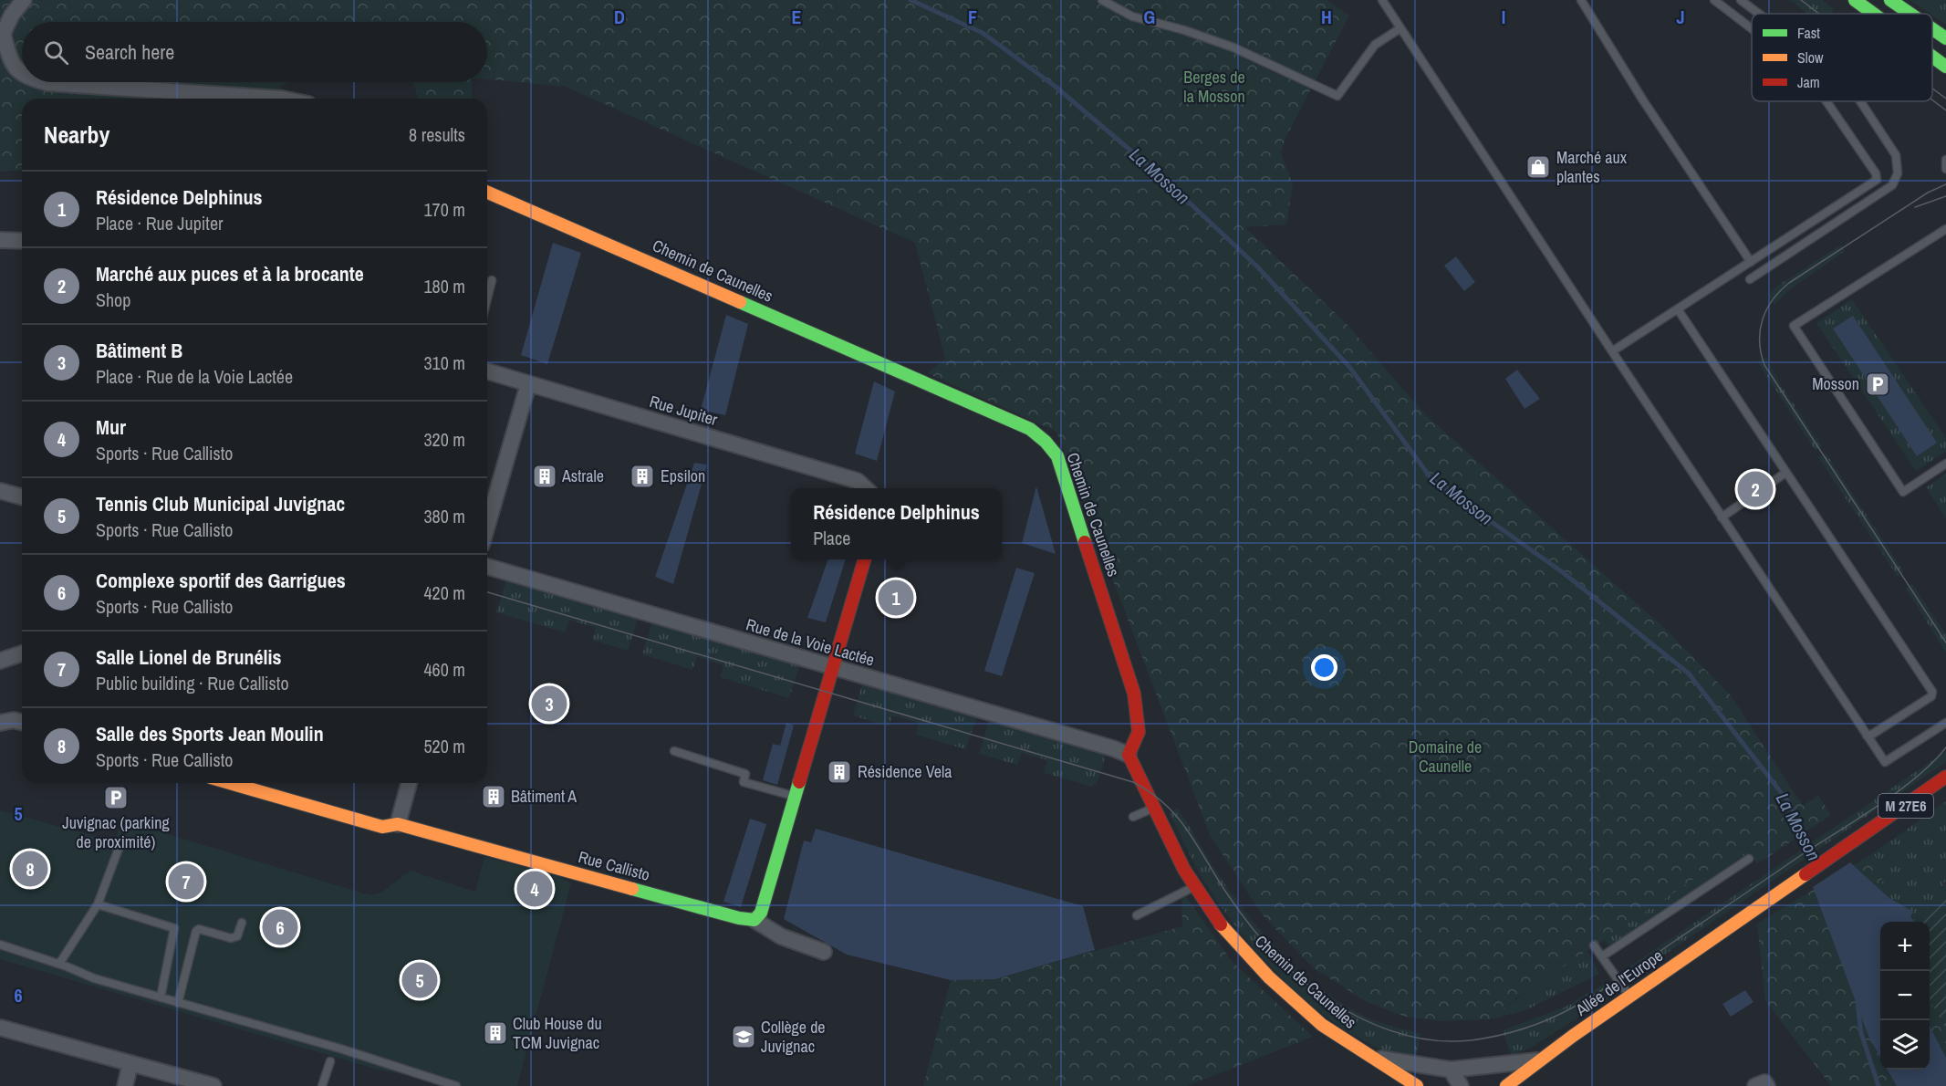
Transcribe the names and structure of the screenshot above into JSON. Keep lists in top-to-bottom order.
{
  "streets": {
    "street": [
      "Chemin de Caunelles",
      "Rue Jupiter",
      "Rue de la Voie Lactée",
      "M 27E6",
      "Rue Callisto",
      "Allée de l'Europe"
    ]
  },
  "crossings": [
    ["Chemin de Caunelles", "Rue de la Voie Lactée"],
    ["Chemin de Caunelles", "Allée de l'Europe"]
  ],
  "water": ["La Mosson"],
  "parks": ["Berges de la Mosson", "Domaine de Caunelle"],
  "places": {
    "shop": ["Marché aux plantes"],
    "parking": ["Mosson", "Juvignac (parking de proximité)"],
    "building": [
      "Astrale",
      "Epsilon",
      "Résidence Vela",
      "Bâtiment A",
      "Club House du TCM Juvignac"
    ],
    "school or university": ["Collège de Juvignac"]
  },
  "legend": ["Fast", "Slow", "Jam"],
  "page": {
    "search": "Search here",
    "heading": ["Nearby", "8 results"],
    "list": [
      {
        "mark": "1",
        "name": "Résidence Delphinus",
        "note": "Place · Rue Jupiter",
        "value": "170 m"
      },
      {
        "mark": "2",
        "name": "Marché aux puces et à la brocante",
        "note": "Shop",
        "value": "180 m"
      },
      {
        "mark": "3",
        "name": "Bâtiment B",
        "note": "Place · Rue de la Voie Lactée",
        "value": "310 m"
      },
      {
        "mark": "4",
        "name": "Mur",
        "note": "Sports · Rue Callisto",
        "value": "320 m"
      },
      {
        "mark": "5",
        "name": "Tennis Club Municipal Juvignac",
        "note": "Sports · Rue Callisto",
        "value": "380 m"
      },
      {
        "mark": "6",
        "name": "Complexe sportif des Garrigues",
        "note": "Sports · Rue Callisto",
        "value": "420 m"
      },
      {
        "mark": "7",
        "name": "Salle Lionel de Brunélis",
        "note": "Public building · Rue Callisto",
        "value": "460 m"
      },
      {
        "mark": "8",
        "name": "Salle des Sports Jean Moulin",
        "note": "Sports · Rue Callisto",
        "value": "520 m"
      }
    ],
    "pins": [
      "2",
      "1",
      "3",
      "8",
      "7",
      "4",
      "6",
      "5"
    ],
    "popup": ["Résidence Delphinus", "Place"],
    "map_buttons": ["+", "−"]
  },
  "grid": {
    "columns": [
      "D",
      "E",
      "F",
      "G",
      "H",
      "I",
      "J"
    ],
    "rows": ["5", "6"]
  }
}
